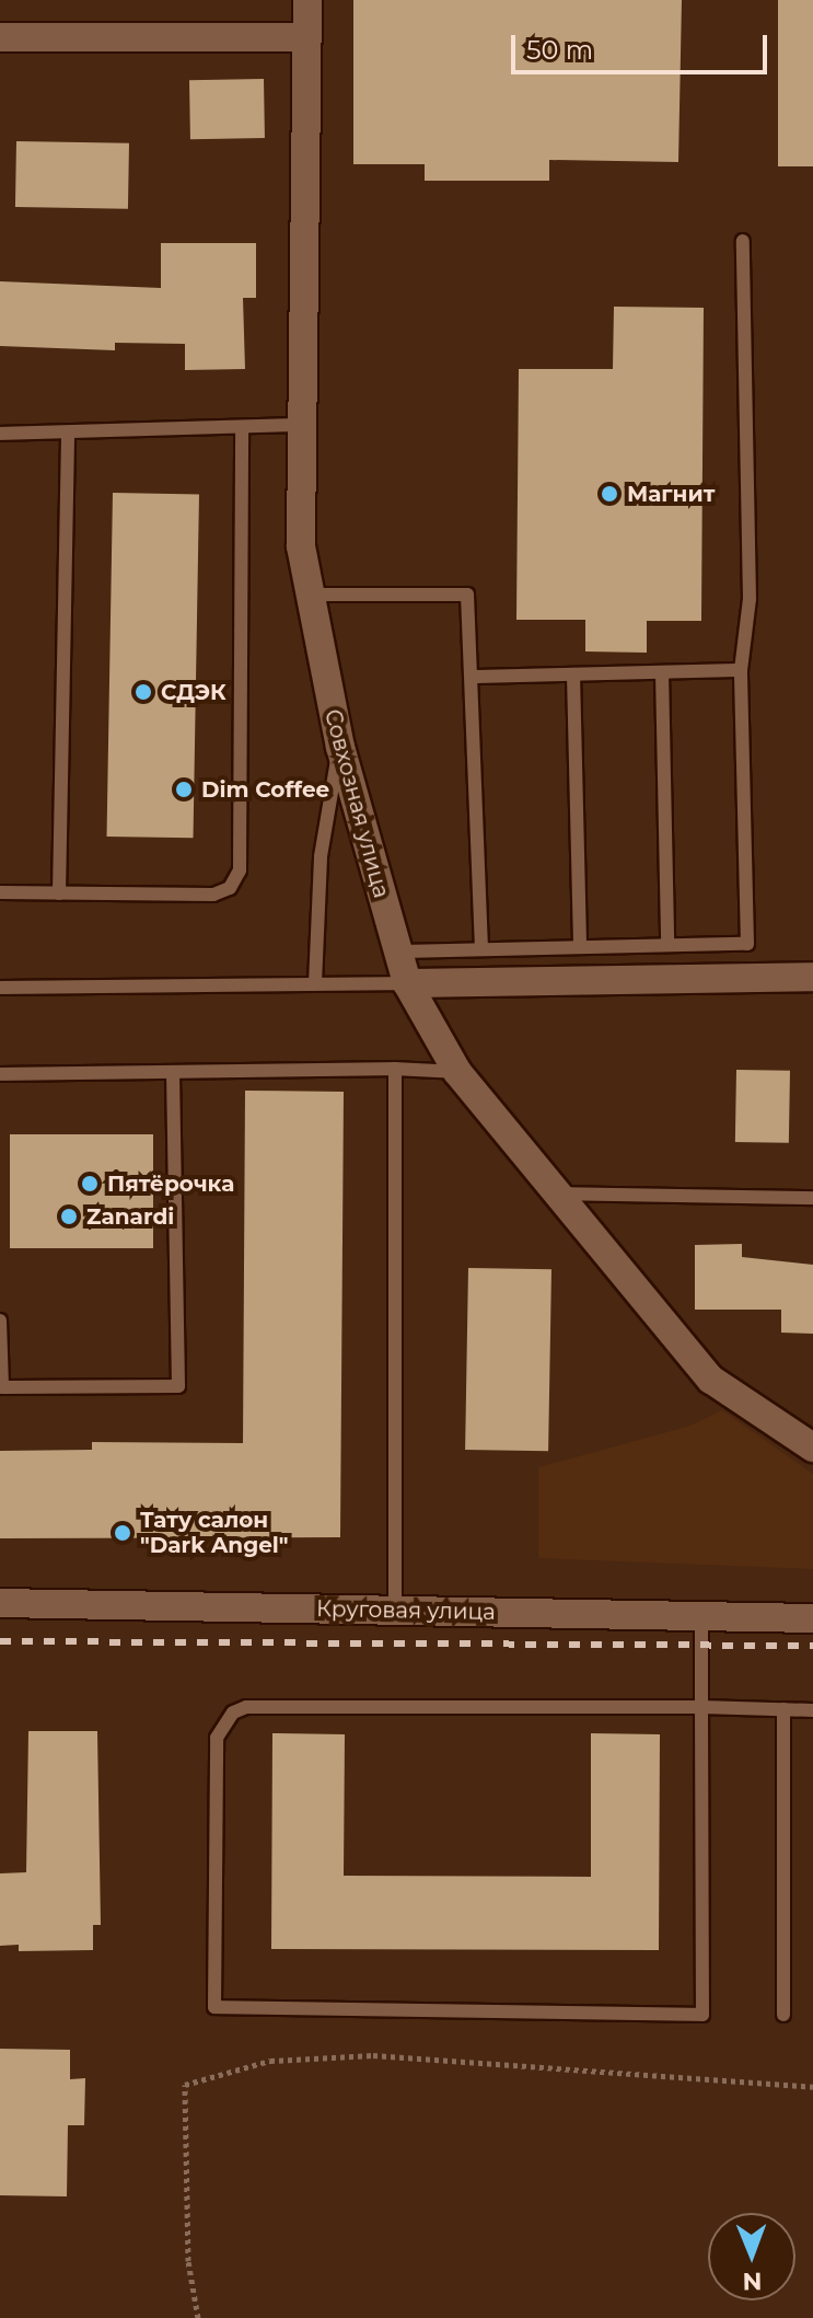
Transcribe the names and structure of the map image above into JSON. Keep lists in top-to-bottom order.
{
  "streets": {
    "street": ["Совхозная улица", "Круговая улица"]
  },
  "places": [
    "Магнит",
    "СДЭК",
    "Dim Coffee",
    "Пятёрочка",
    "Zanardi",
    "Тату салон \"Dark Angel\""
  ],
  "scale_bar": "50 m",
  "north": "bottom"
}
